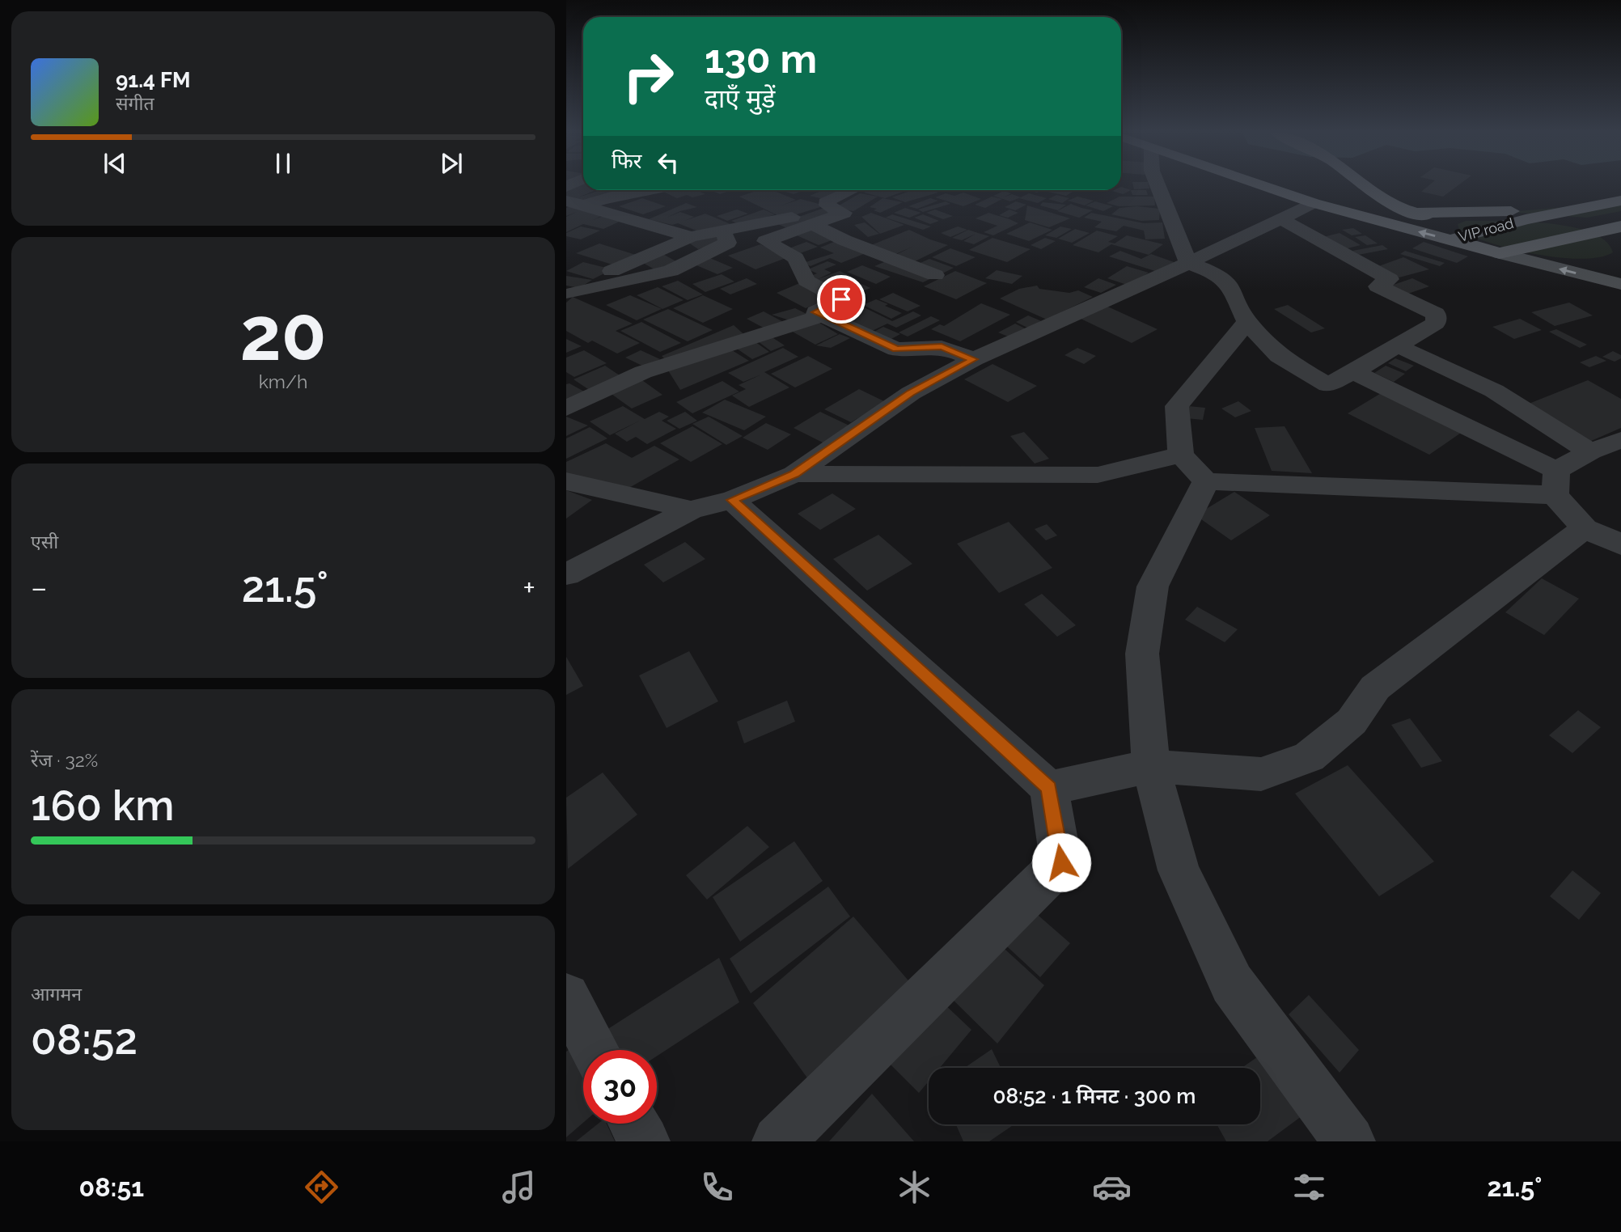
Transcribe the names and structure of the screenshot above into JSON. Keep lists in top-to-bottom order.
{
  "streets": {
    "main road": ["VIP road"]
  },
  "page": {
    "turn": ["130 m", "दाएँ मुड़ें"],
    "song": ["91.4 FM", "संगीत"],
    "then": "फिर",
    "tile": [
      ["20", "km/h"],
      "एसी",
      ["रेंज · 32%", "160 km"],
      ["आगमन", "08:52"]
    ],
    "heat": ["−", "21.5°", "+"],
    "limit": "30",
    "trip": "08:52 · 1 मिनट · 300 m",
    "tabs": ["08:51", "21.5°"]
  }
}
